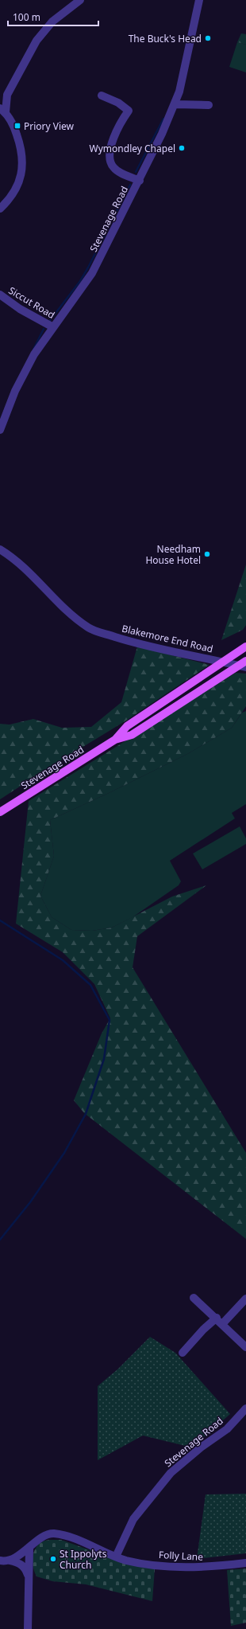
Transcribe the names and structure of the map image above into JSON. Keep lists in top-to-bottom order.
{
  "streets": {
    "main road": ["Stevenage Road"],
    "street": ["Siccut Road", "Blakemore End Road", "Folly Lane"]
  },
  "crossings": [
    ["Stevenage Road", "Siccut Road"],
    ["Stevenage Road", "Folly Lane"]
  ],
  "places": {
    "other": [
      "The Buck's Head",
      "Wymondley Chapel",
      "Needham House Hotel",
      "St Ippolyts Church"
    ],
    "transit": ["Priory View"]
  },
  "scale_bar": "100 m"
}
